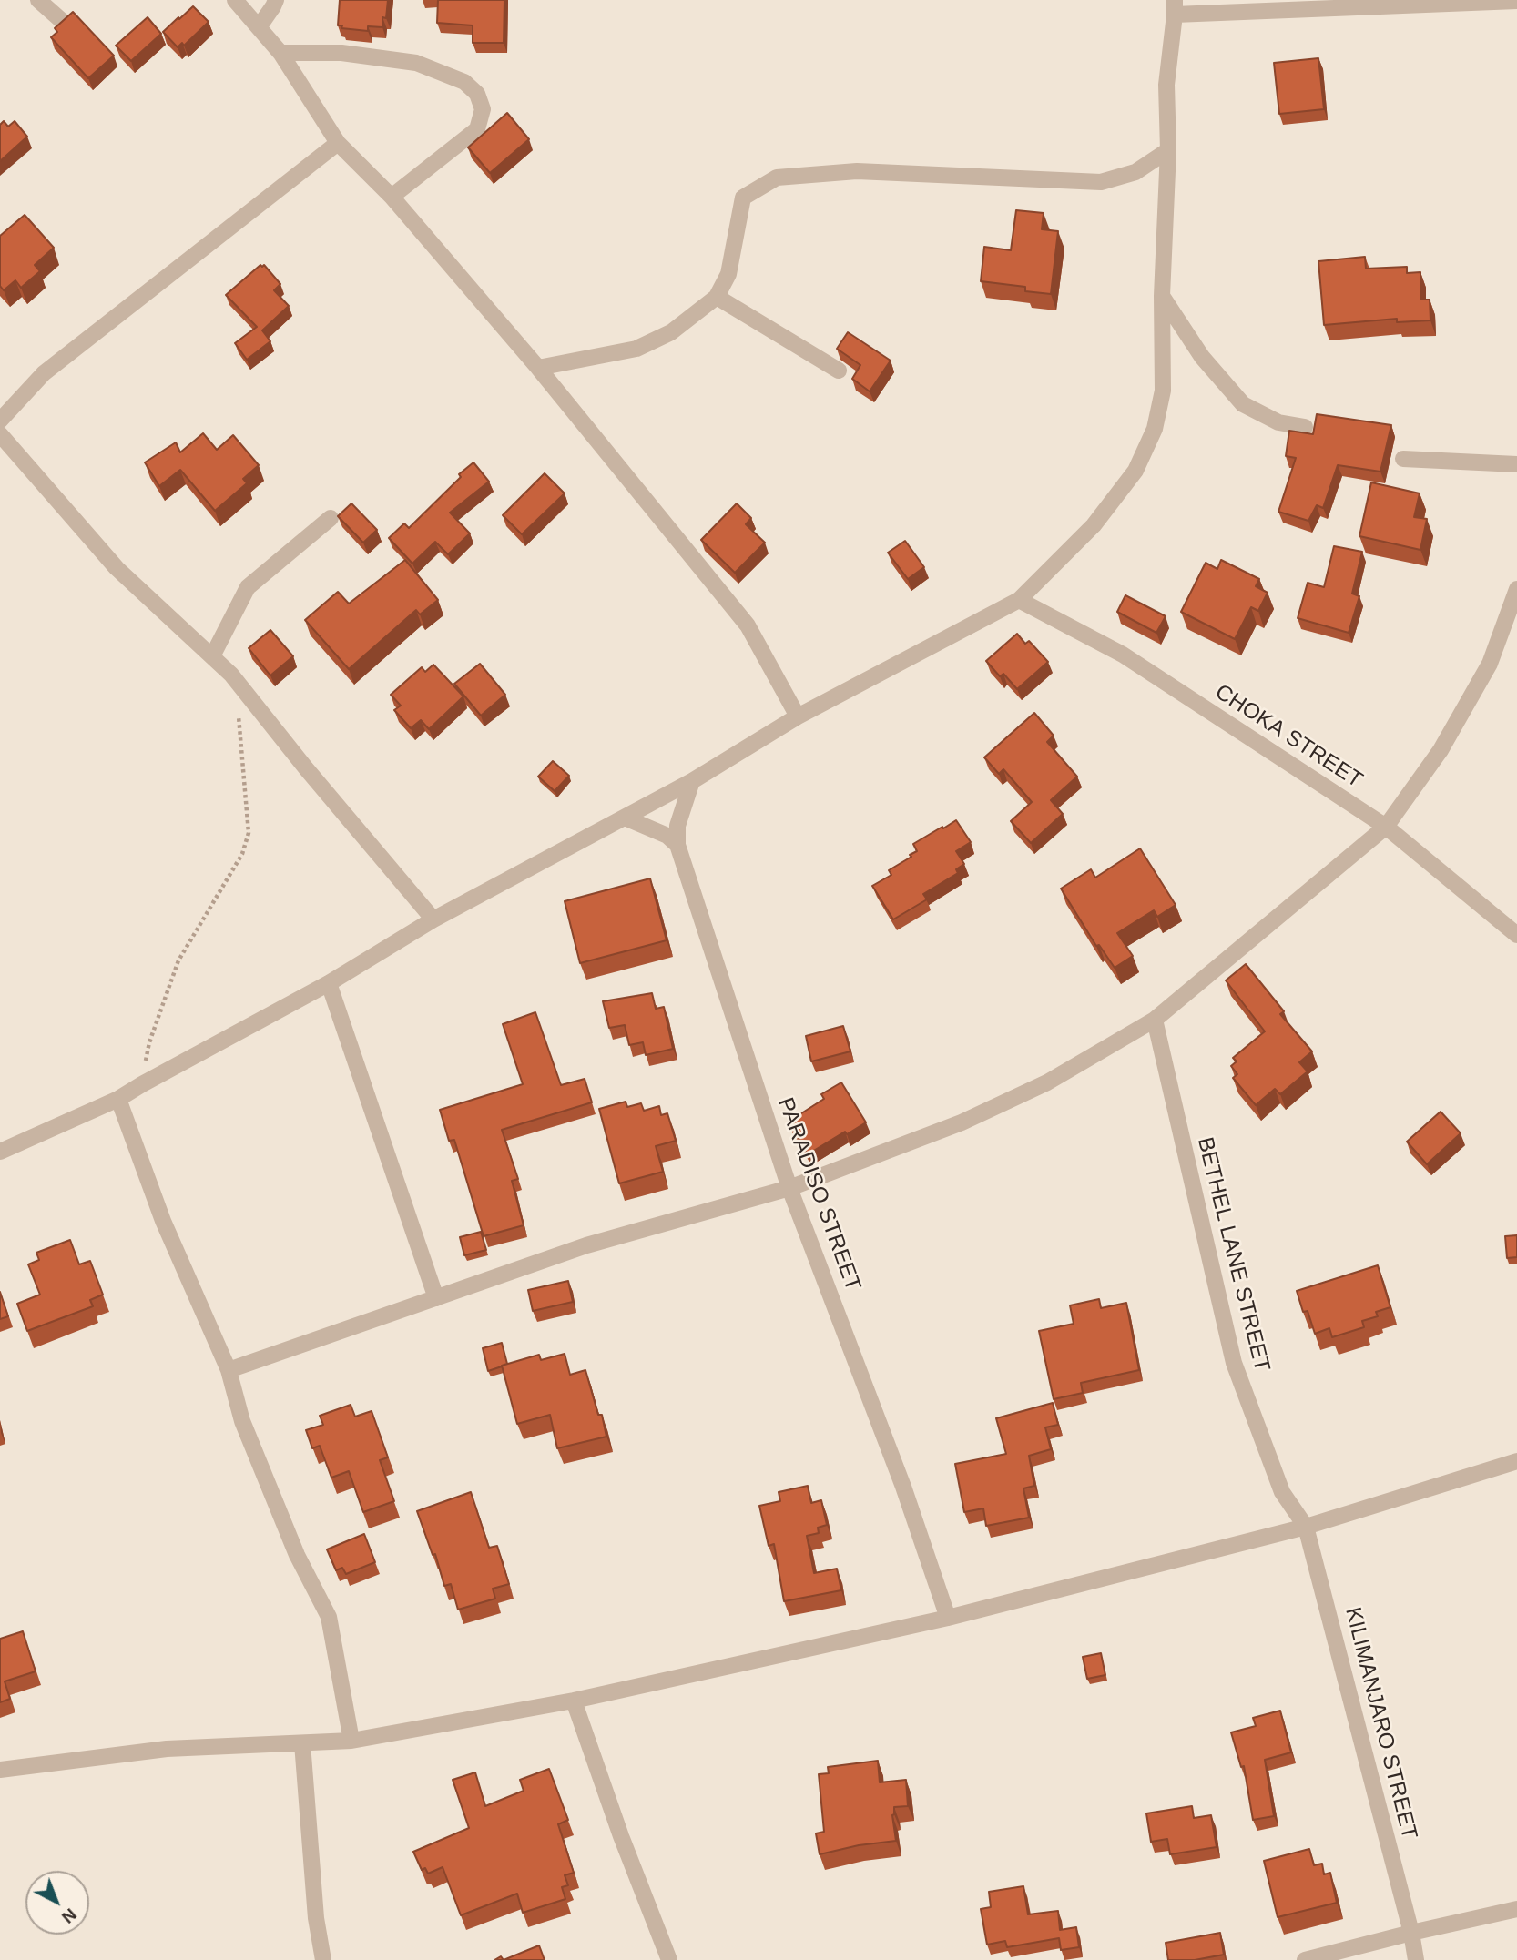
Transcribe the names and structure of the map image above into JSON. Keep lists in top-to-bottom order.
{
  "streets": {
    "street": [
      "CHOKA STREET",
      "PARADISO STREET",
      "BETHEL LANE STREET",
      "KILIMANJARO STREET"
    ]
  },
  "crossings": [
    ["BETHEL LANE STREET", "KILIMANJARO STREET"]
  ],
  "north": "bottom right"
}
